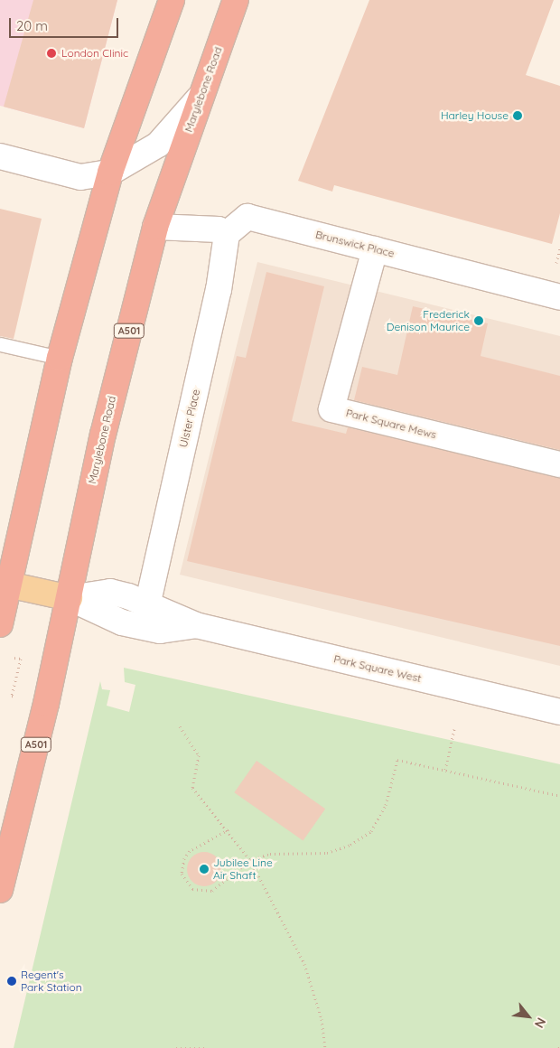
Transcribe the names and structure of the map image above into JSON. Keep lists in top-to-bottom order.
{
  "streets": {
    "highway": ["Marylebone Road", "A501"],
    "main road": ["Park Square West"],
    "street": ["Brunswick Place", "Ulster Place", "Park Square Mews"]
  },
  "crossings": [
    ["Marylebone Road", "Park Square West"],
    ["Brunswick Place", "Ulster Place"],
    ["Brunswick Place", "Park Square Mews"],
    ["Ulster Place", "Park Square West"]
  ],
  "places": [
    "London Clinic",
    "Harley House",
    "Frederick Denison Maurice",
    "Jubilee Line Air Shaft",
    "Regent's Park Station"
  ],
  "scale_bar": "20 m",
  "north": "bottom right"
}
